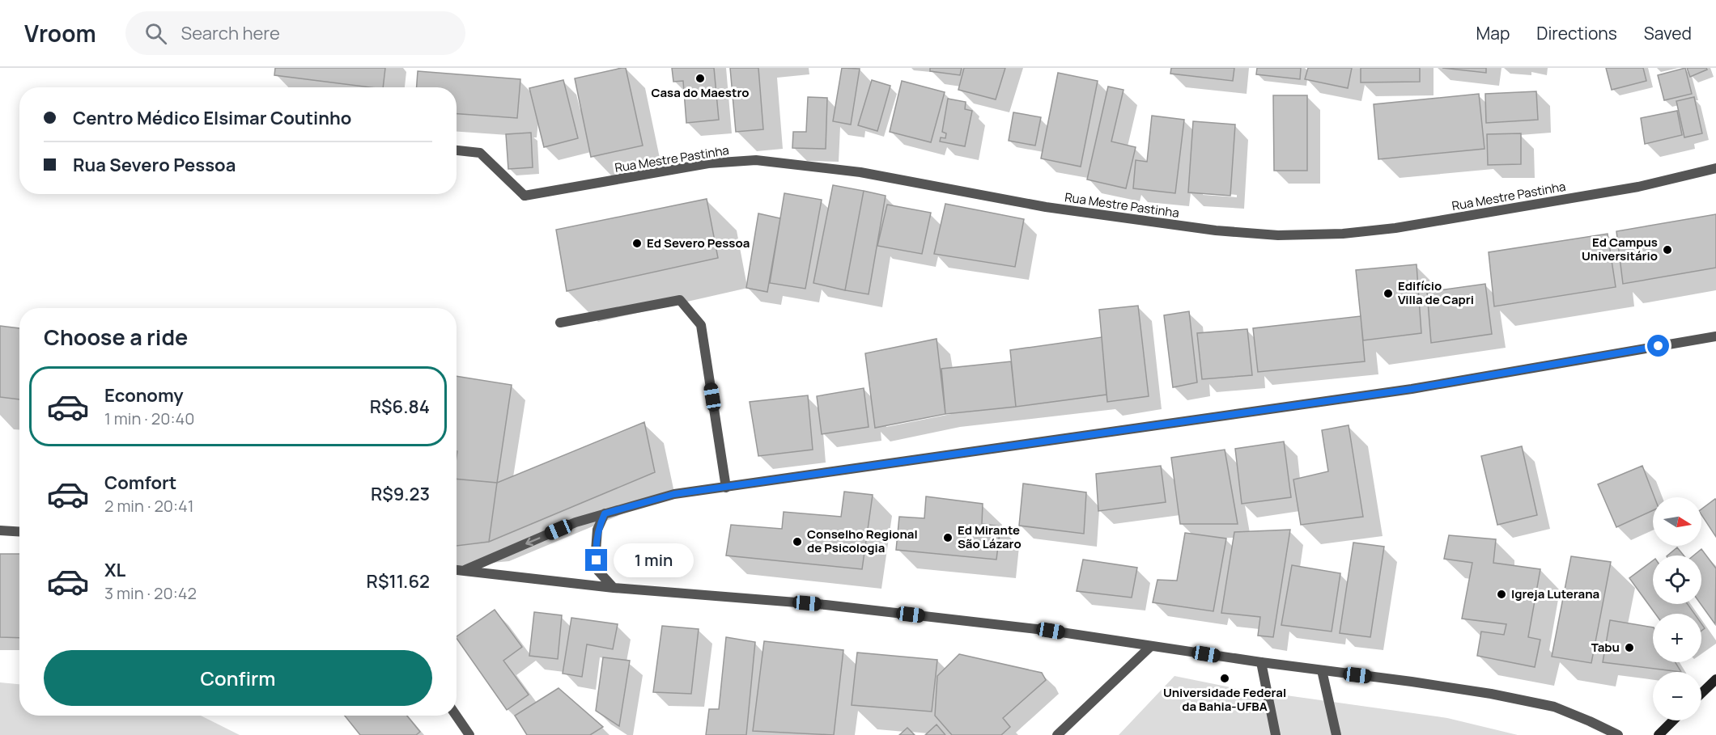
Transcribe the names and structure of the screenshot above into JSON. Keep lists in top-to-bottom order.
{
  "streets": {
    "street": ["Rua Mestre Pastinha"]
  },
  "places": [
    "Casa do Maestro",
    "Ed Severo Pessoa",
    "Ed Campus Universitário",
    "Edifício Villa de Capri",
    "Ed Mirante São Lázaro",
    "Conselho Regional de Psicologia",
    "Igreja Luterana",
    "Tabu",
    "Universidade Federal da Bahia-UFBA"
  ],
  "north": "right",
  "page": {
    "header": "Vroom",
    "search": "Search here",
    "nav": ["Map", "Directions", "Saved"],
    "banner": ["Centro Médico Elsimar Coutinho", "Rua Severo Pessoa"],
    "heading": "Choose a ride",
    "list": [
      {
        "name": "Economy",
        "note": "1 min · 20:40",
        "value": "R$6.84"
      },
      {
        "name": "Comfort",
        "note": "2 min · 20:41",
        "value": "R$9.23"
      },
      {
        "name": "XL",
        "note": "3 min · 20:42",
        "value": "R$11.62"
      }
    ],
    "map_buttons": ["+", "−"],
    "bubble": "1 min",
    "buttons": "Confirm"
  }
}
